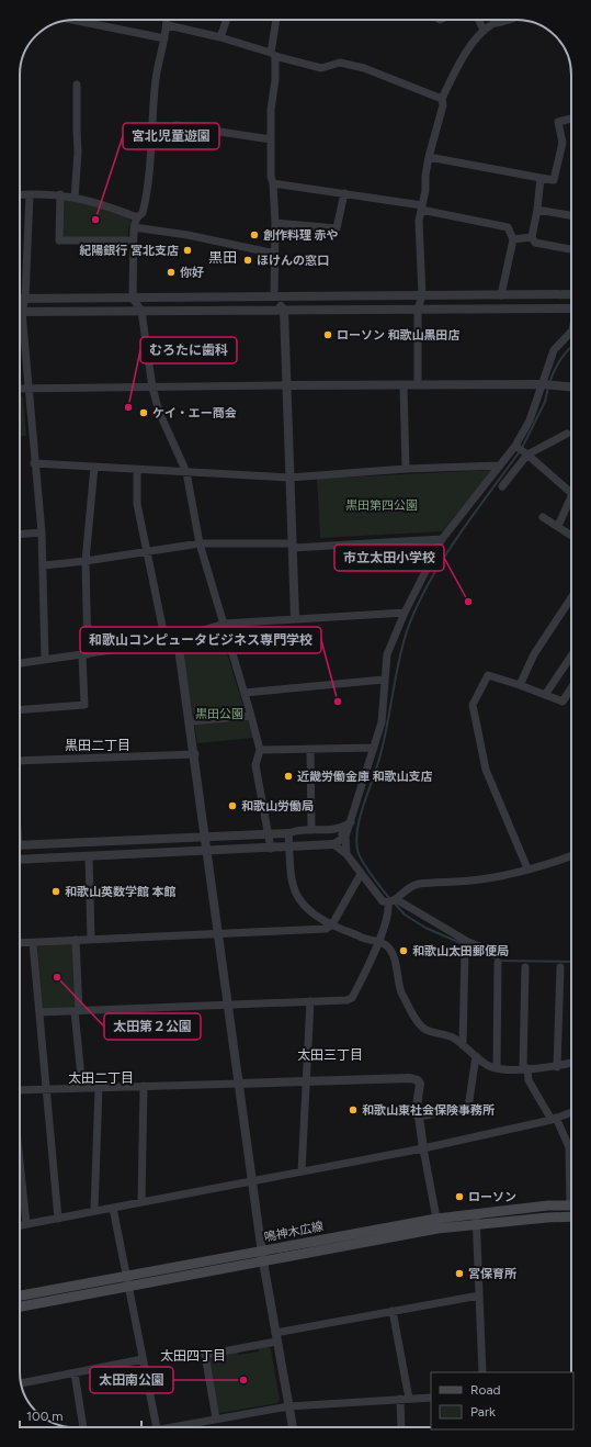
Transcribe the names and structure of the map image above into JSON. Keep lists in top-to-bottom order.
{
  "streets": {
    "main road": ["鳴神木広線"]
  },
  "districts": [
    "黒田",
    "黒田二丁目",
    "太田三丁目",
    "太田二丁目",
    "太田四丁目"
  ],
  "parks": ["黒田第四公園", "黒田公園"],
  "places": [
    "宮北児童遊園",
    "創作料理 赤や",
    "紀陽銀行 宮北支店",
    "ほけんの窓口",
    "你好",
    "ローソン 和歌山黒田店",
    "むろたに歯科",
    "ケイ・エー商会",
    "市立太田小学校",
    "和歌山コンピュータビジネス専門学校",
    "近畿労働金庫 和歌山支店",
    "和歌山労働局",
    "和歌山英数学館 本館",
    "和歌山太田郵便局",
    "太田第２公園",
    "和歌山東社会保険事務所",
    "ローソン",
    "宮保育所",
    "太田南公園"
  ],
  "legend": ["Road", "Park"],
  "scale_bar": "100 m"
}
